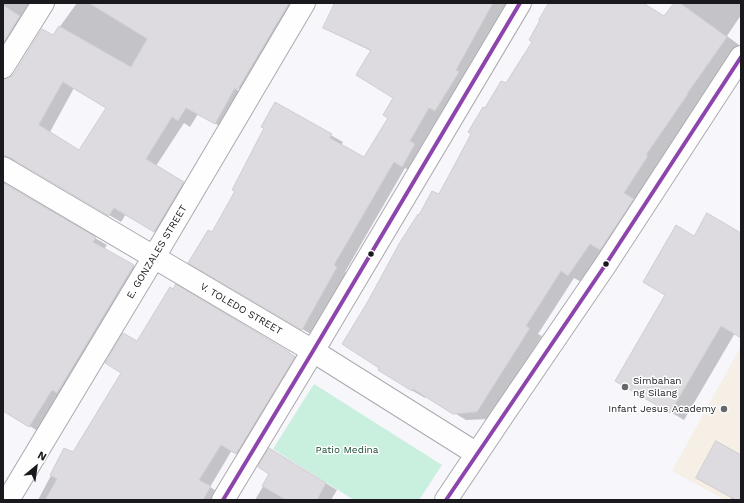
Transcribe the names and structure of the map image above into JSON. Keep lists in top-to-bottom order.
{
  "streets": {
    "street": ["E. GONZALES STREET", "V. TOLEDO STREET"]
  },
  "crossings": [
    ["E. GONZALES STREET", "V. TOLEDO STREET"]
  ],
  "parks": ["Patio Medina"],
  "places": ["Simbahan ng Silang", "Infant Jesus Academy"],
  "north": "top right"
}
